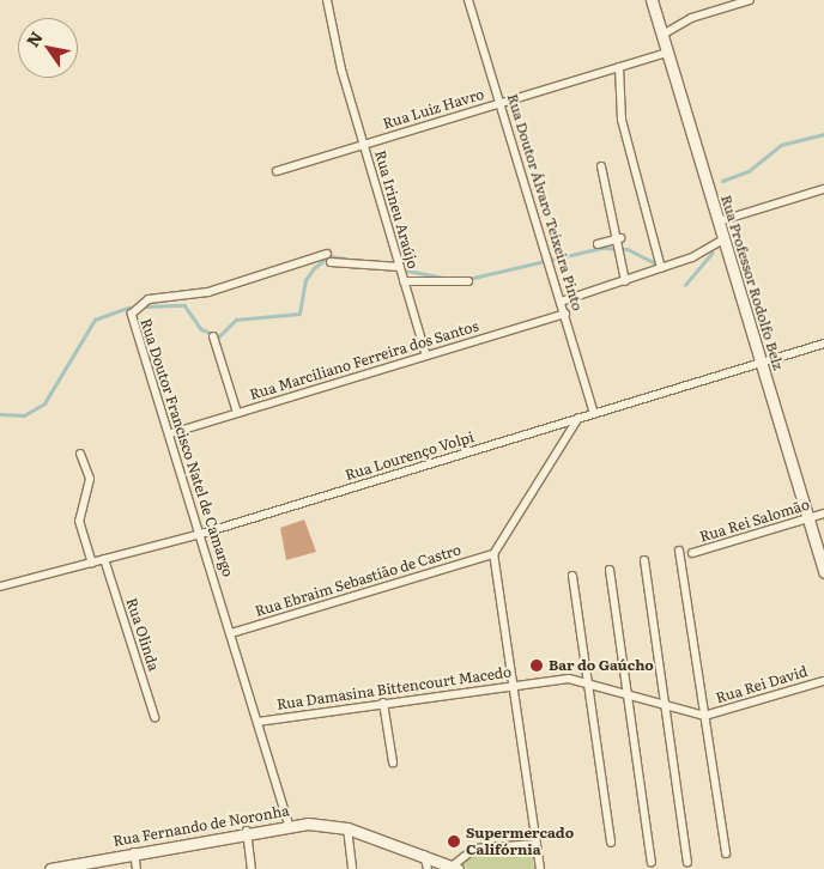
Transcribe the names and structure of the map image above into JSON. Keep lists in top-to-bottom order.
{
  "streets": {
    "street": [
      "Rua Luiz Havro",
      "Rua Doutor Álvaro Teixeira Pinto",
      "Rua Irineu Araújo",
      "Rua Professor Rodolfo Belz",
      "Rua Marciliano Ferreira dos Santos",
      "Rua Doutor Francisco Natel de Camargo",
      "Rua Lourenço Volpi",
      "Rua Rei Salomão",
      "Rua Ebraim Sebastião de Castro",
      "Rua Olinda",
      "Rua Rei David",
      "Rua Damasina Bittencourt Macedo",
      "Rua Fernando de Noronha"
    ]
  },
  "crossings": [
    ["Rua Luiz Havro", "Rua Doutor Álvaro Teixeira Pinto"],
    ["Rua Luiz Havro", "Rua Irineu Araújo"],
    ["Rua Luiz Havro", "Rua Professor Rodolfo Belz"],
    ["Rua Doutor Álvaro Teixeira Pinto", "Rua Marciliano Ferreira dos Santos"],
    ["Rua Doutor Álvaro Teixeira Pinto", "Rua Lourenço Volpi"],
    ["Rua Irineu Araújo", "Rua Marciliano Ferreira dos Santos"],
    ["Rua Professor Rodolfo Belz", "Rua Lourenço Volpi"],
    ["Rua Professor Rodolfo Belz", "Rua Rei Salomão"],
    ["Rua Marciliano Ferreira dos Santos", "Rua Doutor Francisco Natel de Camargo"],
    ["Rua Doutor Francisco Natel de Camargo", "Rua Lourenço Volpi"],
    ["Rua Doutor Francisco Natel de Camargo", "Rua Ebraim Sebastião de Castro"],
    ["Rua Doutor Francisco Natel de Camargo", "Rua Damasina Bittencourt Macedo"],
    ["Rua Doutor Francisco Natel de Camargo", "Rua Fernando de Noronha"],
    ["Rua Lourenço Volpi", "Rua Olinda"],
    ["Rua Rei David", "Rua Damasina Bittencourt Macedo"]
  ],
  "places": ["Bar do Gaúcho", "Supermercado Califórnia"],
  "north": "top left"
}
